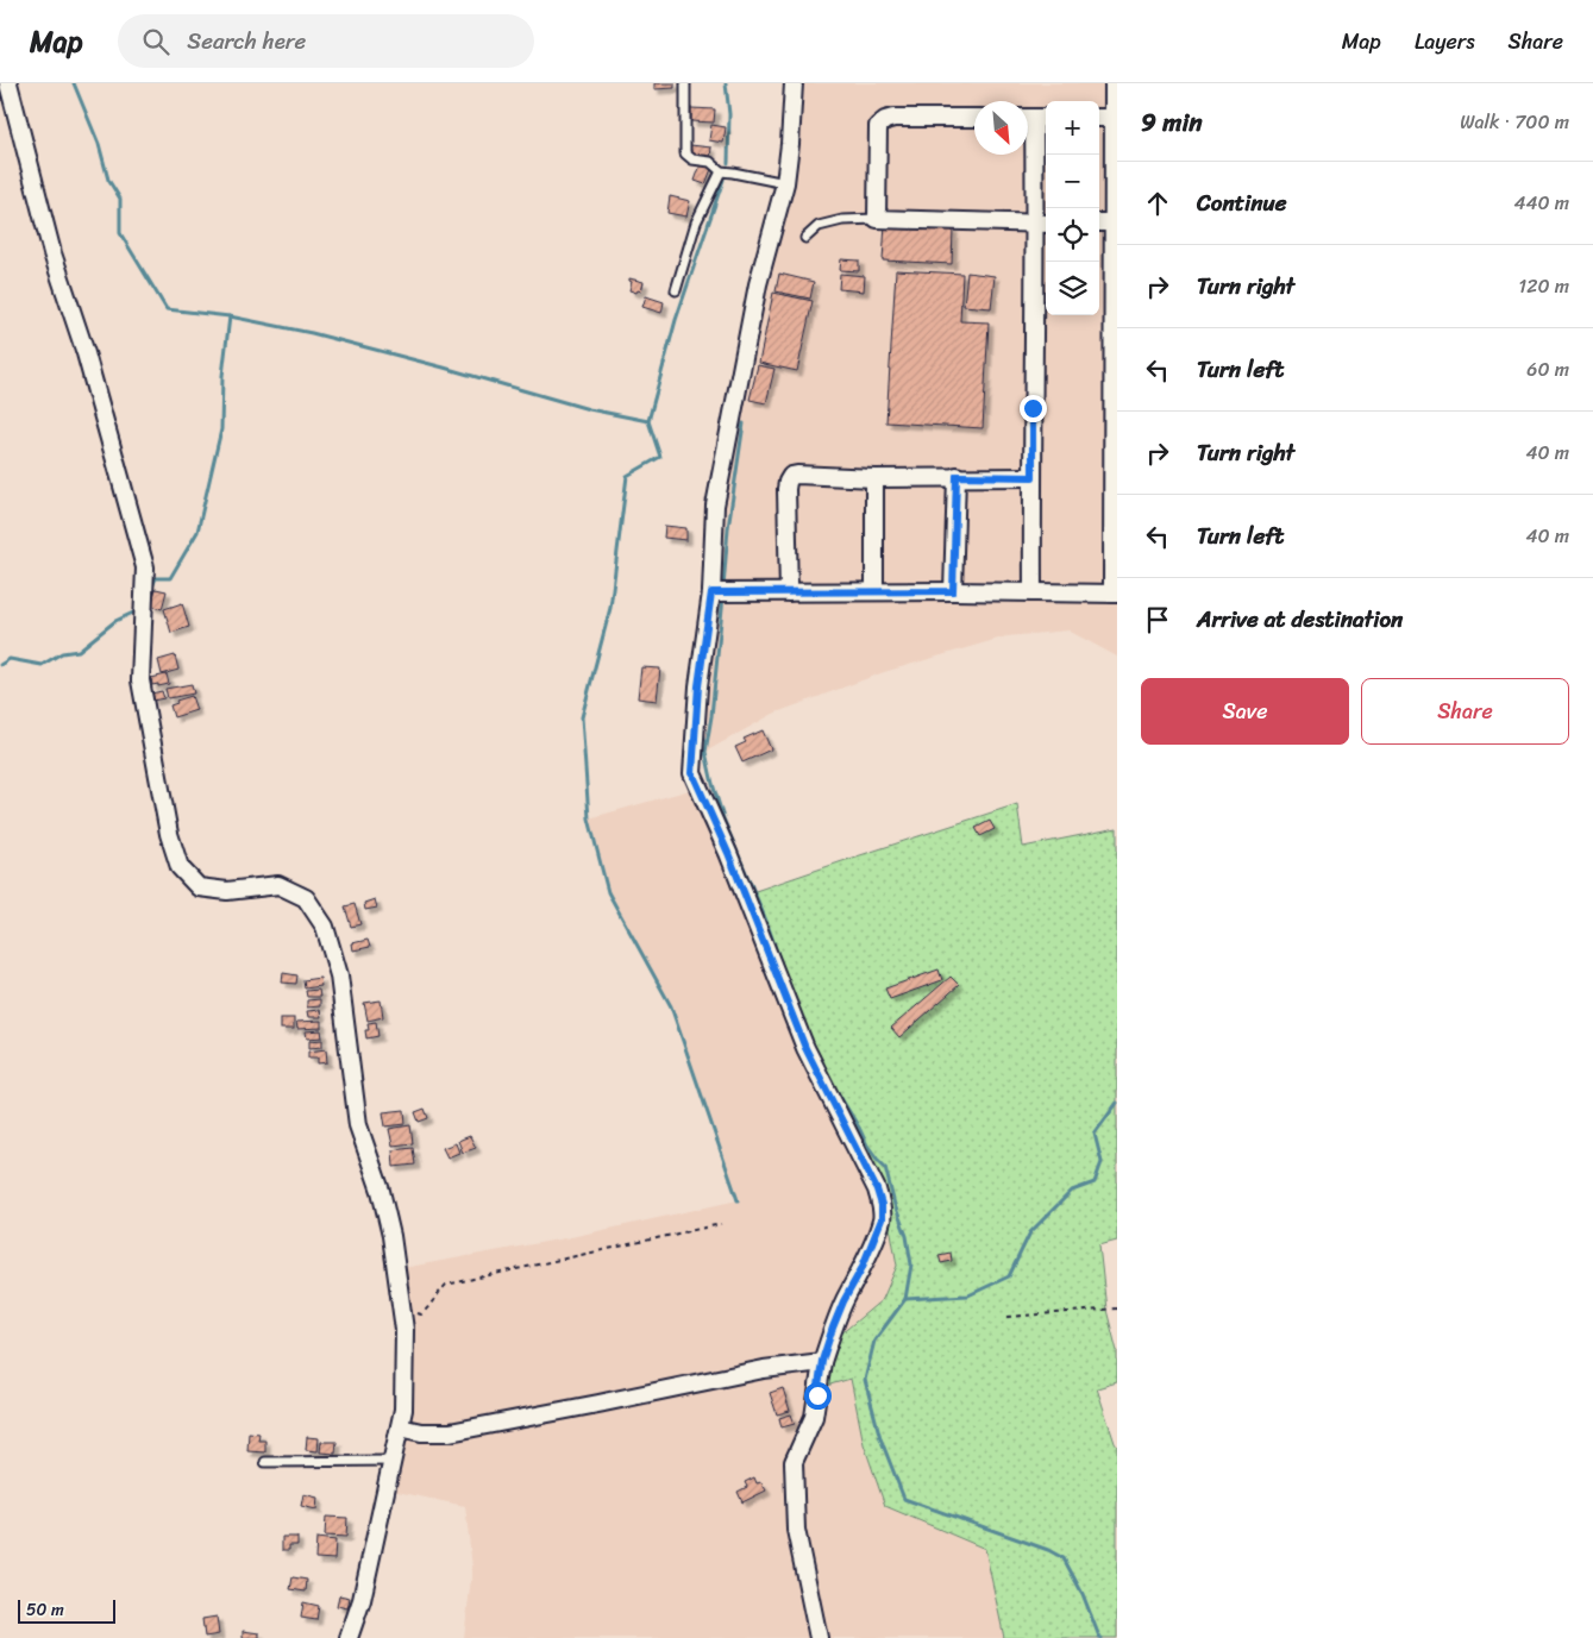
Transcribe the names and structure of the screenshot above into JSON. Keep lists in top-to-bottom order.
{
  "scale_bar": "50 m",
  "north": "bottom right",
  "page": {
    "header": "Map",
    "search": "Search here",
    "nav": ["Map", "Layers", "Share"],
    "heading": ["9 min", "Walk · 700 m"],
    "map_buttons": ["+", "−"],
    "list": [
      ["Continue", "440 m"],
      ["Turn right", "120 m"],
      ["Turn left", "60 m"],
      ["Turn right", "40 m"],
      ["Turn left", "40 m"],
      "Arrive at destination"
    ],
    "buttons": ["Save", "Share"],
    "scale": "50 m"
  }
}
